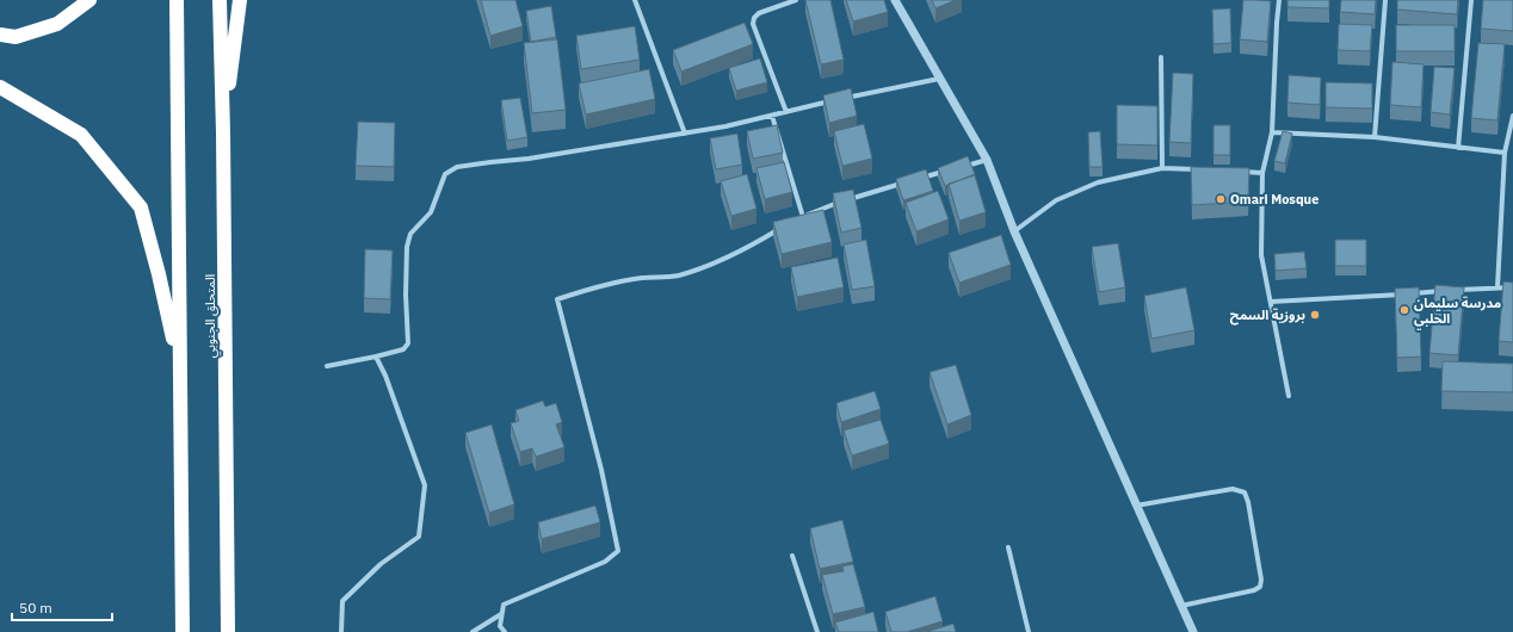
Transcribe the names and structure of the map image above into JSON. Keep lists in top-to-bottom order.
{
  "streets": {
    "highway": ["المتحلق الجنوبي"]
  },
  "places": ["Omari Mosque", "مدرسة سليمان الحلبي", "بروزية السمح"],
  "scale_bar": "50 m"
}
